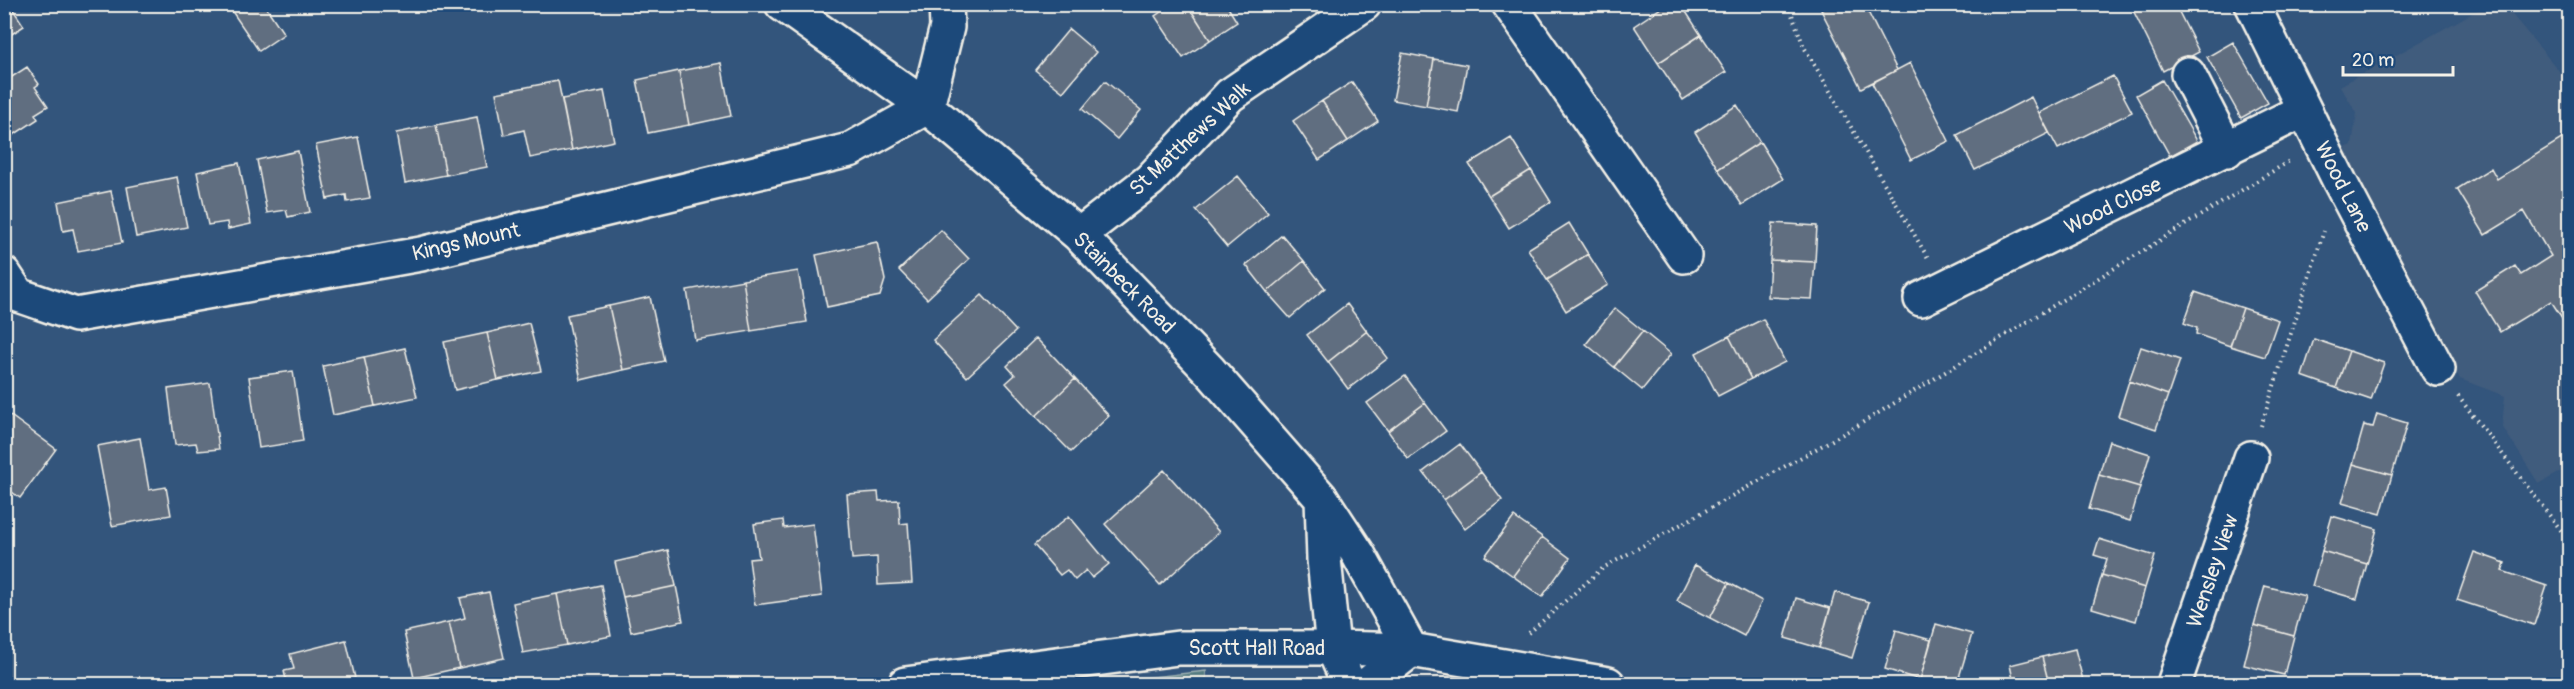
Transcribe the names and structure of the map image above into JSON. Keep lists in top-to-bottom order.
{
  "streets": {
    "main road": [
      "St Matthews Walk",
      "Wood Lane",
      "Wood Close",
      "Kings Mount",
      "Stainbeck Road",
      "Wensley View",
      "Scott Hall Road"
    ]
  },
  "crossings": [
    ["St Matthews Walk", "Stainbeck Road"],
    ["Wood Lane", "Wood Close"],
    ["Kings Mount", "Stainbeck Road"],
    ["Stainbeck Road", "Scott Hall Road"]
  ],
  "scale_bar": "20 m"
}
